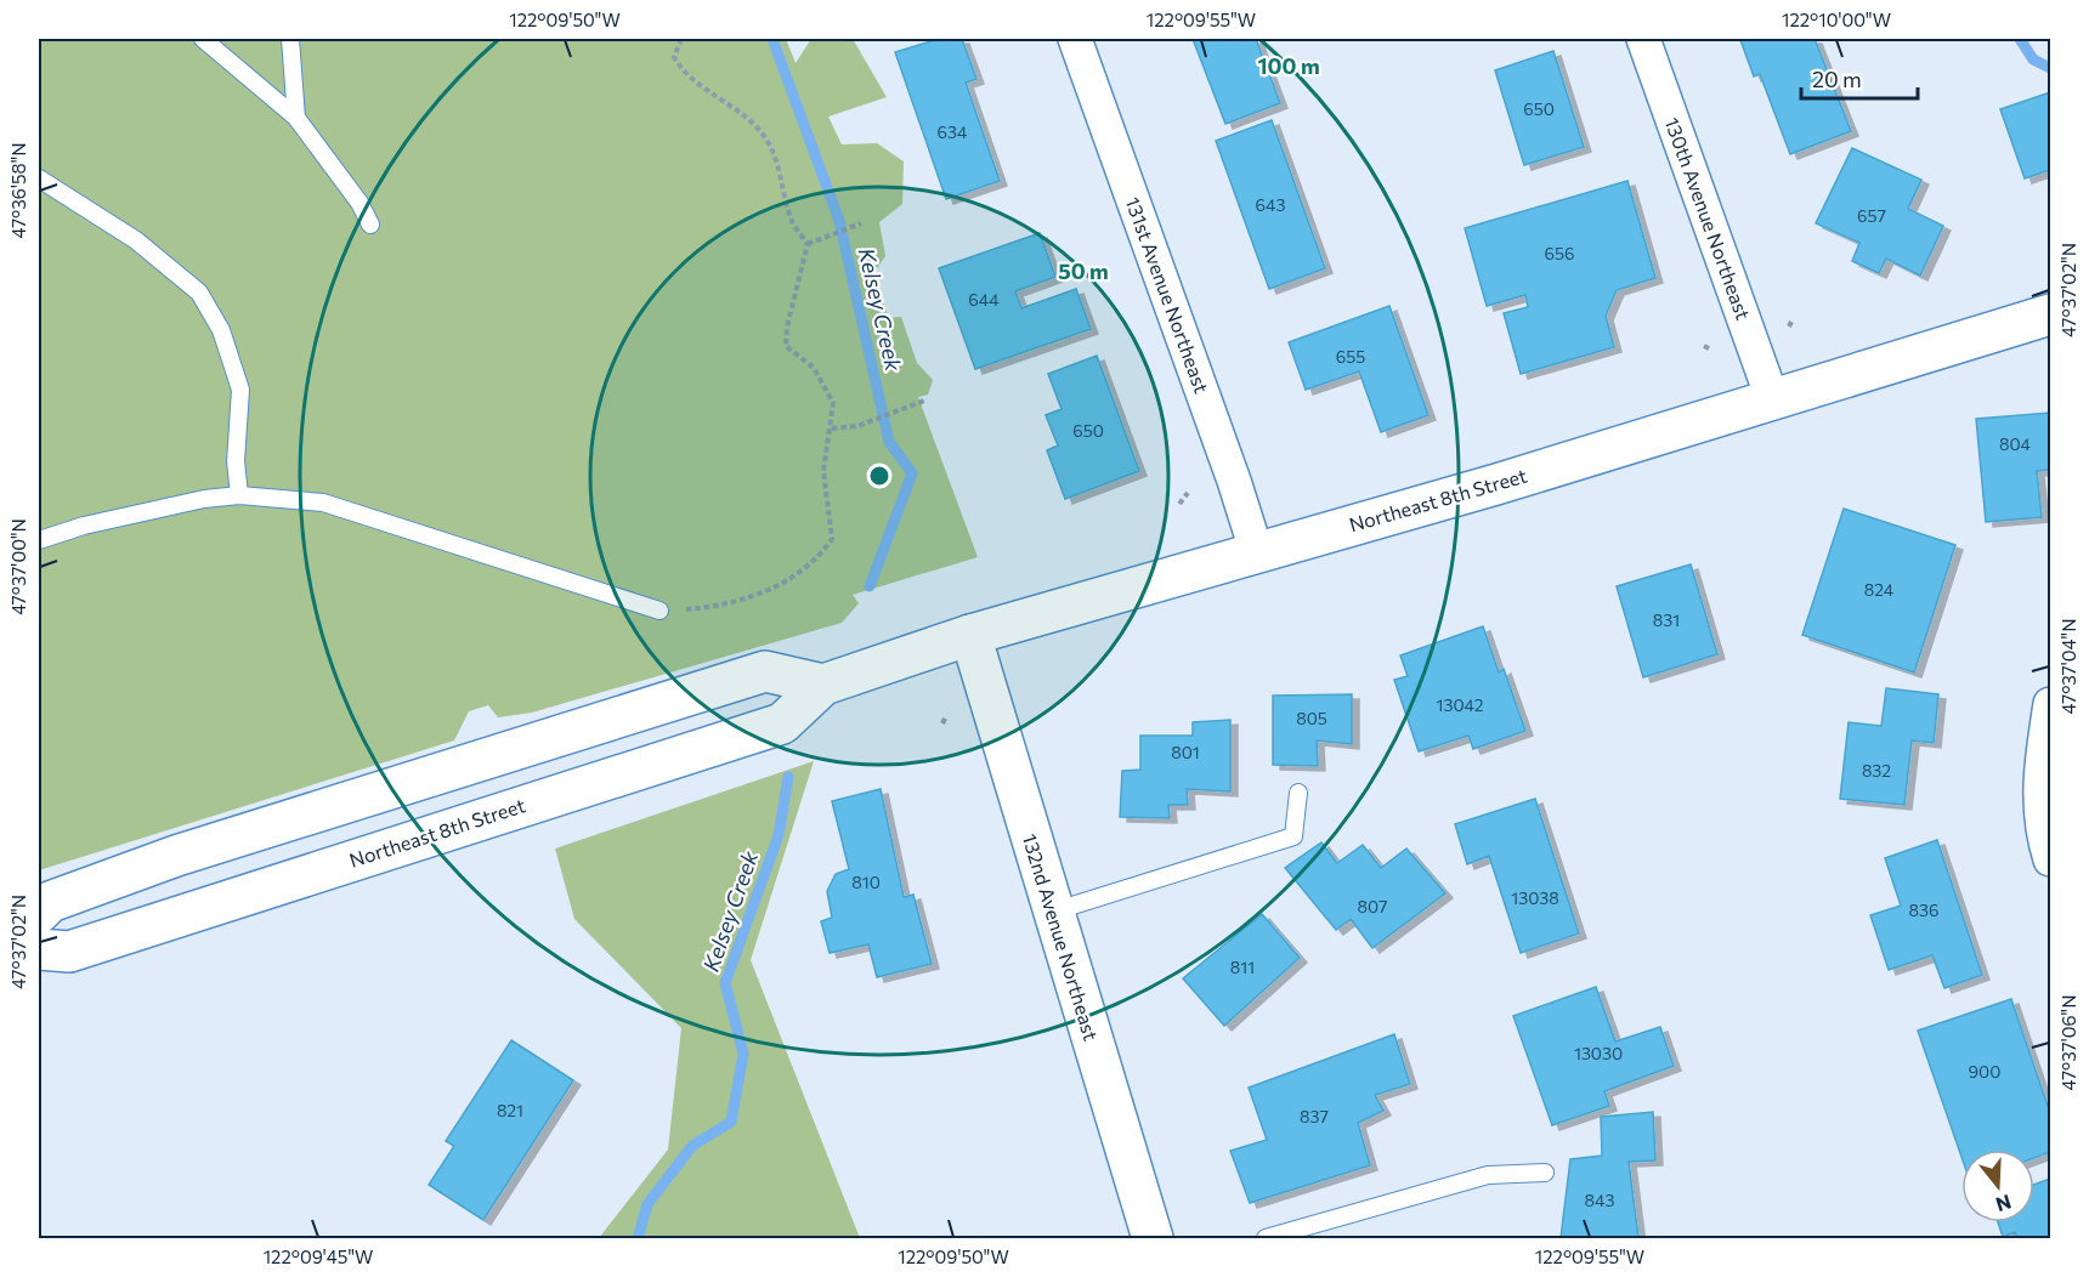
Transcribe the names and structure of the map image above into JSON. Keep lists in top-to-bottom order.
{
  "streets": {
    "main road": ["Northeast 8th Street", "132nd Avenue Northeast"],
    "street": ["130th Avenue Northeast", "131st Avenue Northeast"]
  },
  "crossings": [
    ["130th Avenue Northeast", "Northeast 8th Street"],
    ["131st Avenue Northeast", "Northeast 8th Street"],
    ["Northeast 8th Street", "132nd Avenue Northeast"]
  ],
  "water": ["Kelsey Creek"],
  "house_numbers": [
    "650",
    "634",
    "643",
    "657",
    "656",
    "644",
    "655",
    "650",
    "804",
    "824",
    "831",
    "13042",
    "805",
    "801",
    "832",
    "810",
    "13038",
    "807",
    "836",
    "811",
    "13030",
    "900",
    "821",
    "837",
    "843"
  ],
  "scale_bar": "20 m",
  "north": "bottom",
  "coordinates": [
    "122°09'50\"W",
    "122°09'55\"W",
    "122°10'00\"W",
    "47°36'58\"N",
    "47°37'02\"N",
    "47°37'00\"N",
    "47°37'04\"N",
    "47°37'06\"N",
    "122°09'45\"W"
  ],
  "rings": ["100 m", "50 m"]
}
